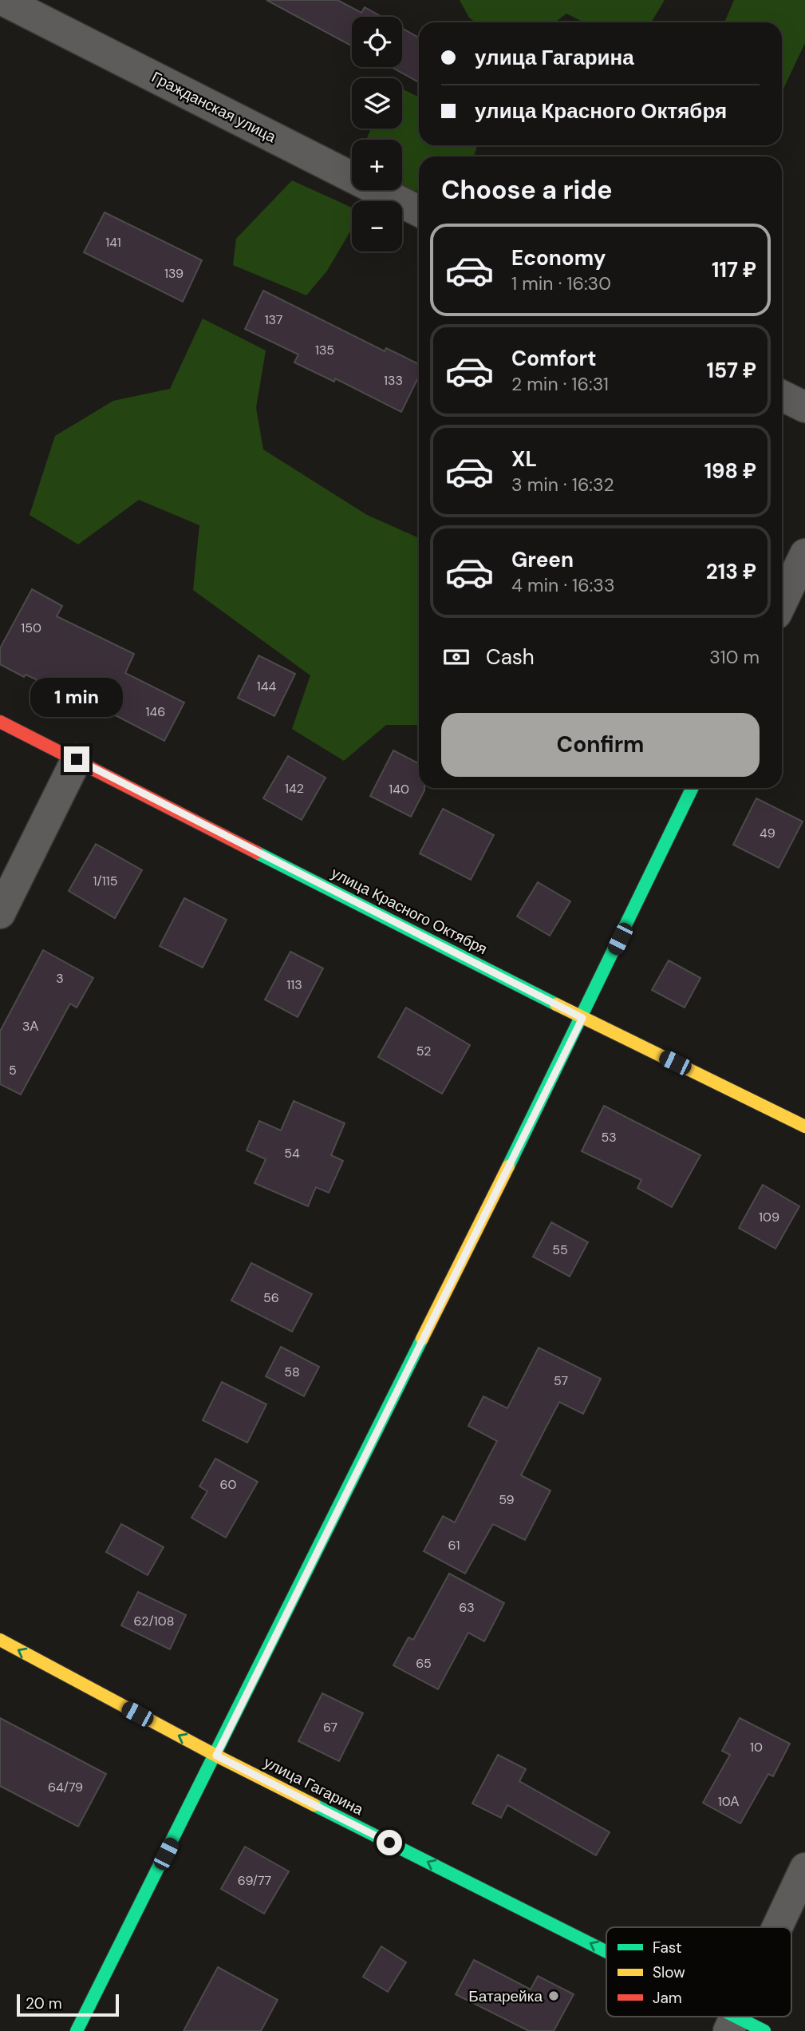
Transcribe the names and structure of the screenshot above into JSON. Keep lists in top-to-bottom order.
{
  "streets": {
    "street": ["Гражданская улица", "улица Красного Октября", "улица Гагарина"]
  },
  "one_way": ["улица Гагарина"],
  "places": ["Батарейка"],
  "house_numbers": [
    "141",
    "139",
    "137",
    "135",
    "133",
    "150",
    "144",
    "146",
    "142",
    "140",
    "49",
    "1/115",
    "3",
    "113",
    "3А",
    "52",
    "5",
    "53",
    "54",
    "109",
    "55",
    "56",
    "58",
    "57",
    "60",
    "59",
    "61",
    "63",
    "62/108",
    "65",
    "67",
    "10",
    "64/79",
    "10А",
    "69/77"
  ],
  "legend": ["Fast", "Slow", "Jam"],
  "scale_bar": "20 m",
  "page": {
    "map_buttons": ["+", "−"],
    "banner": ["улица Гагарина", "улица Красного Октября"],
    "heading": "Choose a ride",
    "list": [
      {
        "name": "Economy",
        "note": "1 min · 16:30",
        "value": "117 ₽"
      },
      {
        "name": "Comfort",
        "note": "2 min · 16:31",
        "value": "157 ₽"
      },
      {
        "name": "XL",
        "note": "3 min · 16:32",
        "value": "198 ₽"
      },
      {
        "name": "Green",
        "note": "4 min · 16:33",
        "value": "213 ₽"
      }
    ],
    "pay": ["Cash", "310 m"],
    "bubble": "1 min",
    "buttons": "Confirm",
    "scale": "20 m"
  }
}
